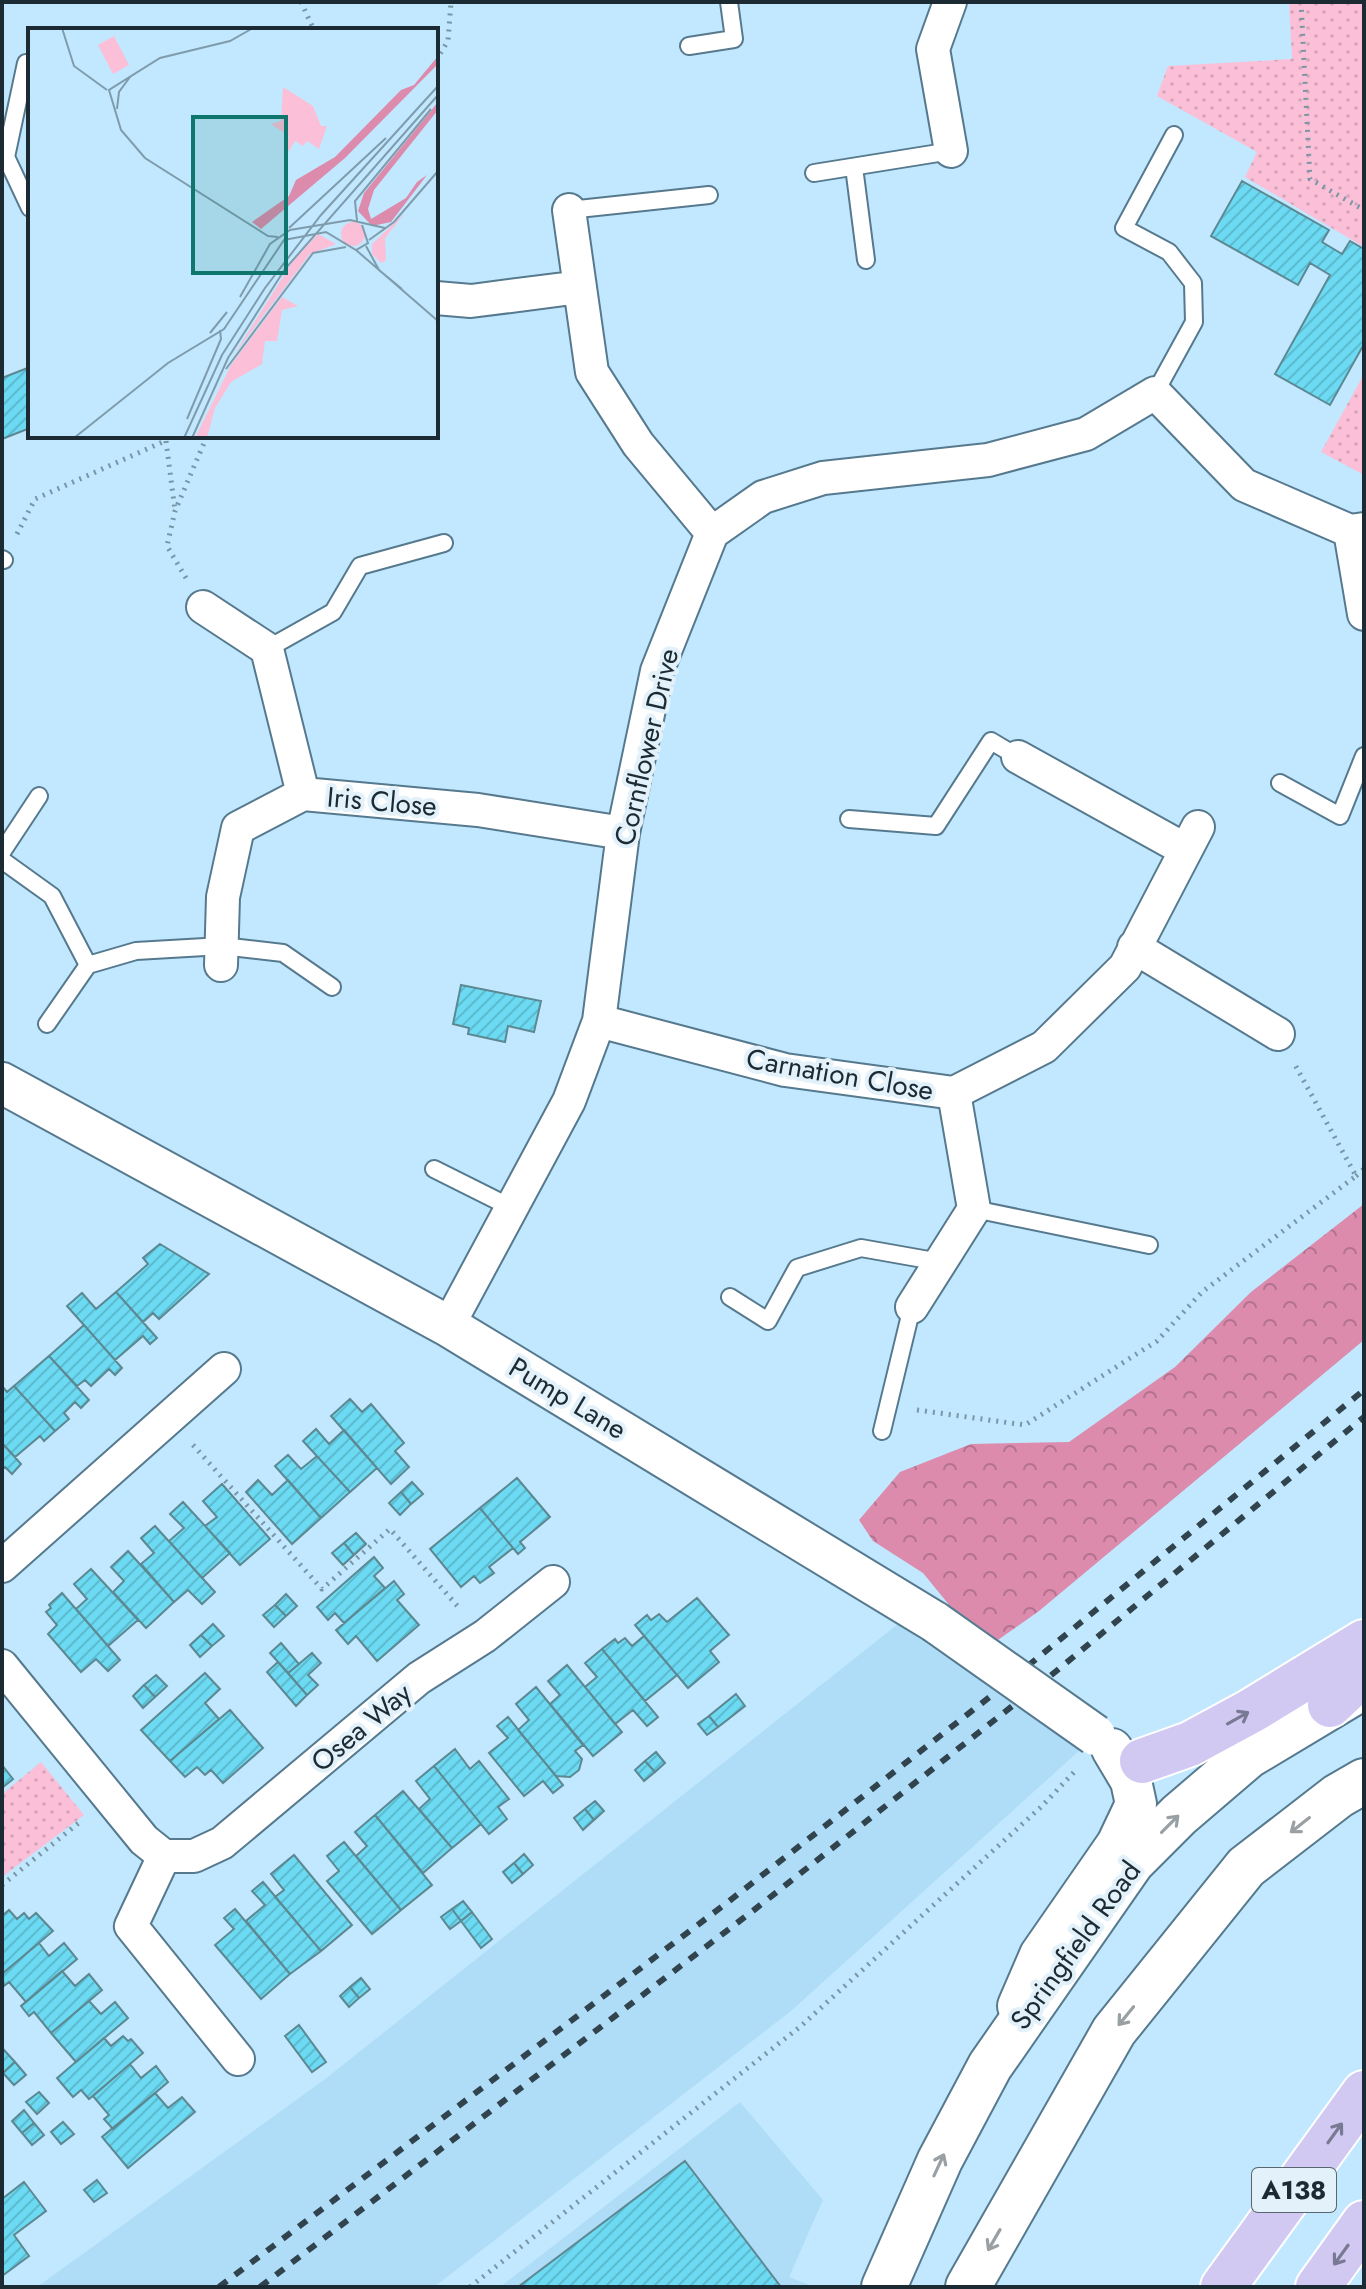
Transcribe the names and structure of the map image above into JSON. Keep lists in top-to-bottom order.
{
  "streets": {
    "main road": ["Springfield Road", "A138"],
    "street": [
      "Cornflower Drive",
      "Iris Close",
      "Carnation Close",
      "Pump Lane",
      "Osea Way"
    ]
  },
  "crossings": [
    ["Cornflower Drive", "Iris Close"],
    ["Cornflower Drive", "Carnation Close"],
    ["Cornflower Drive", "Pump Lane"],
    ["Pump Lane", "Springfield Road"]
  ]
}
